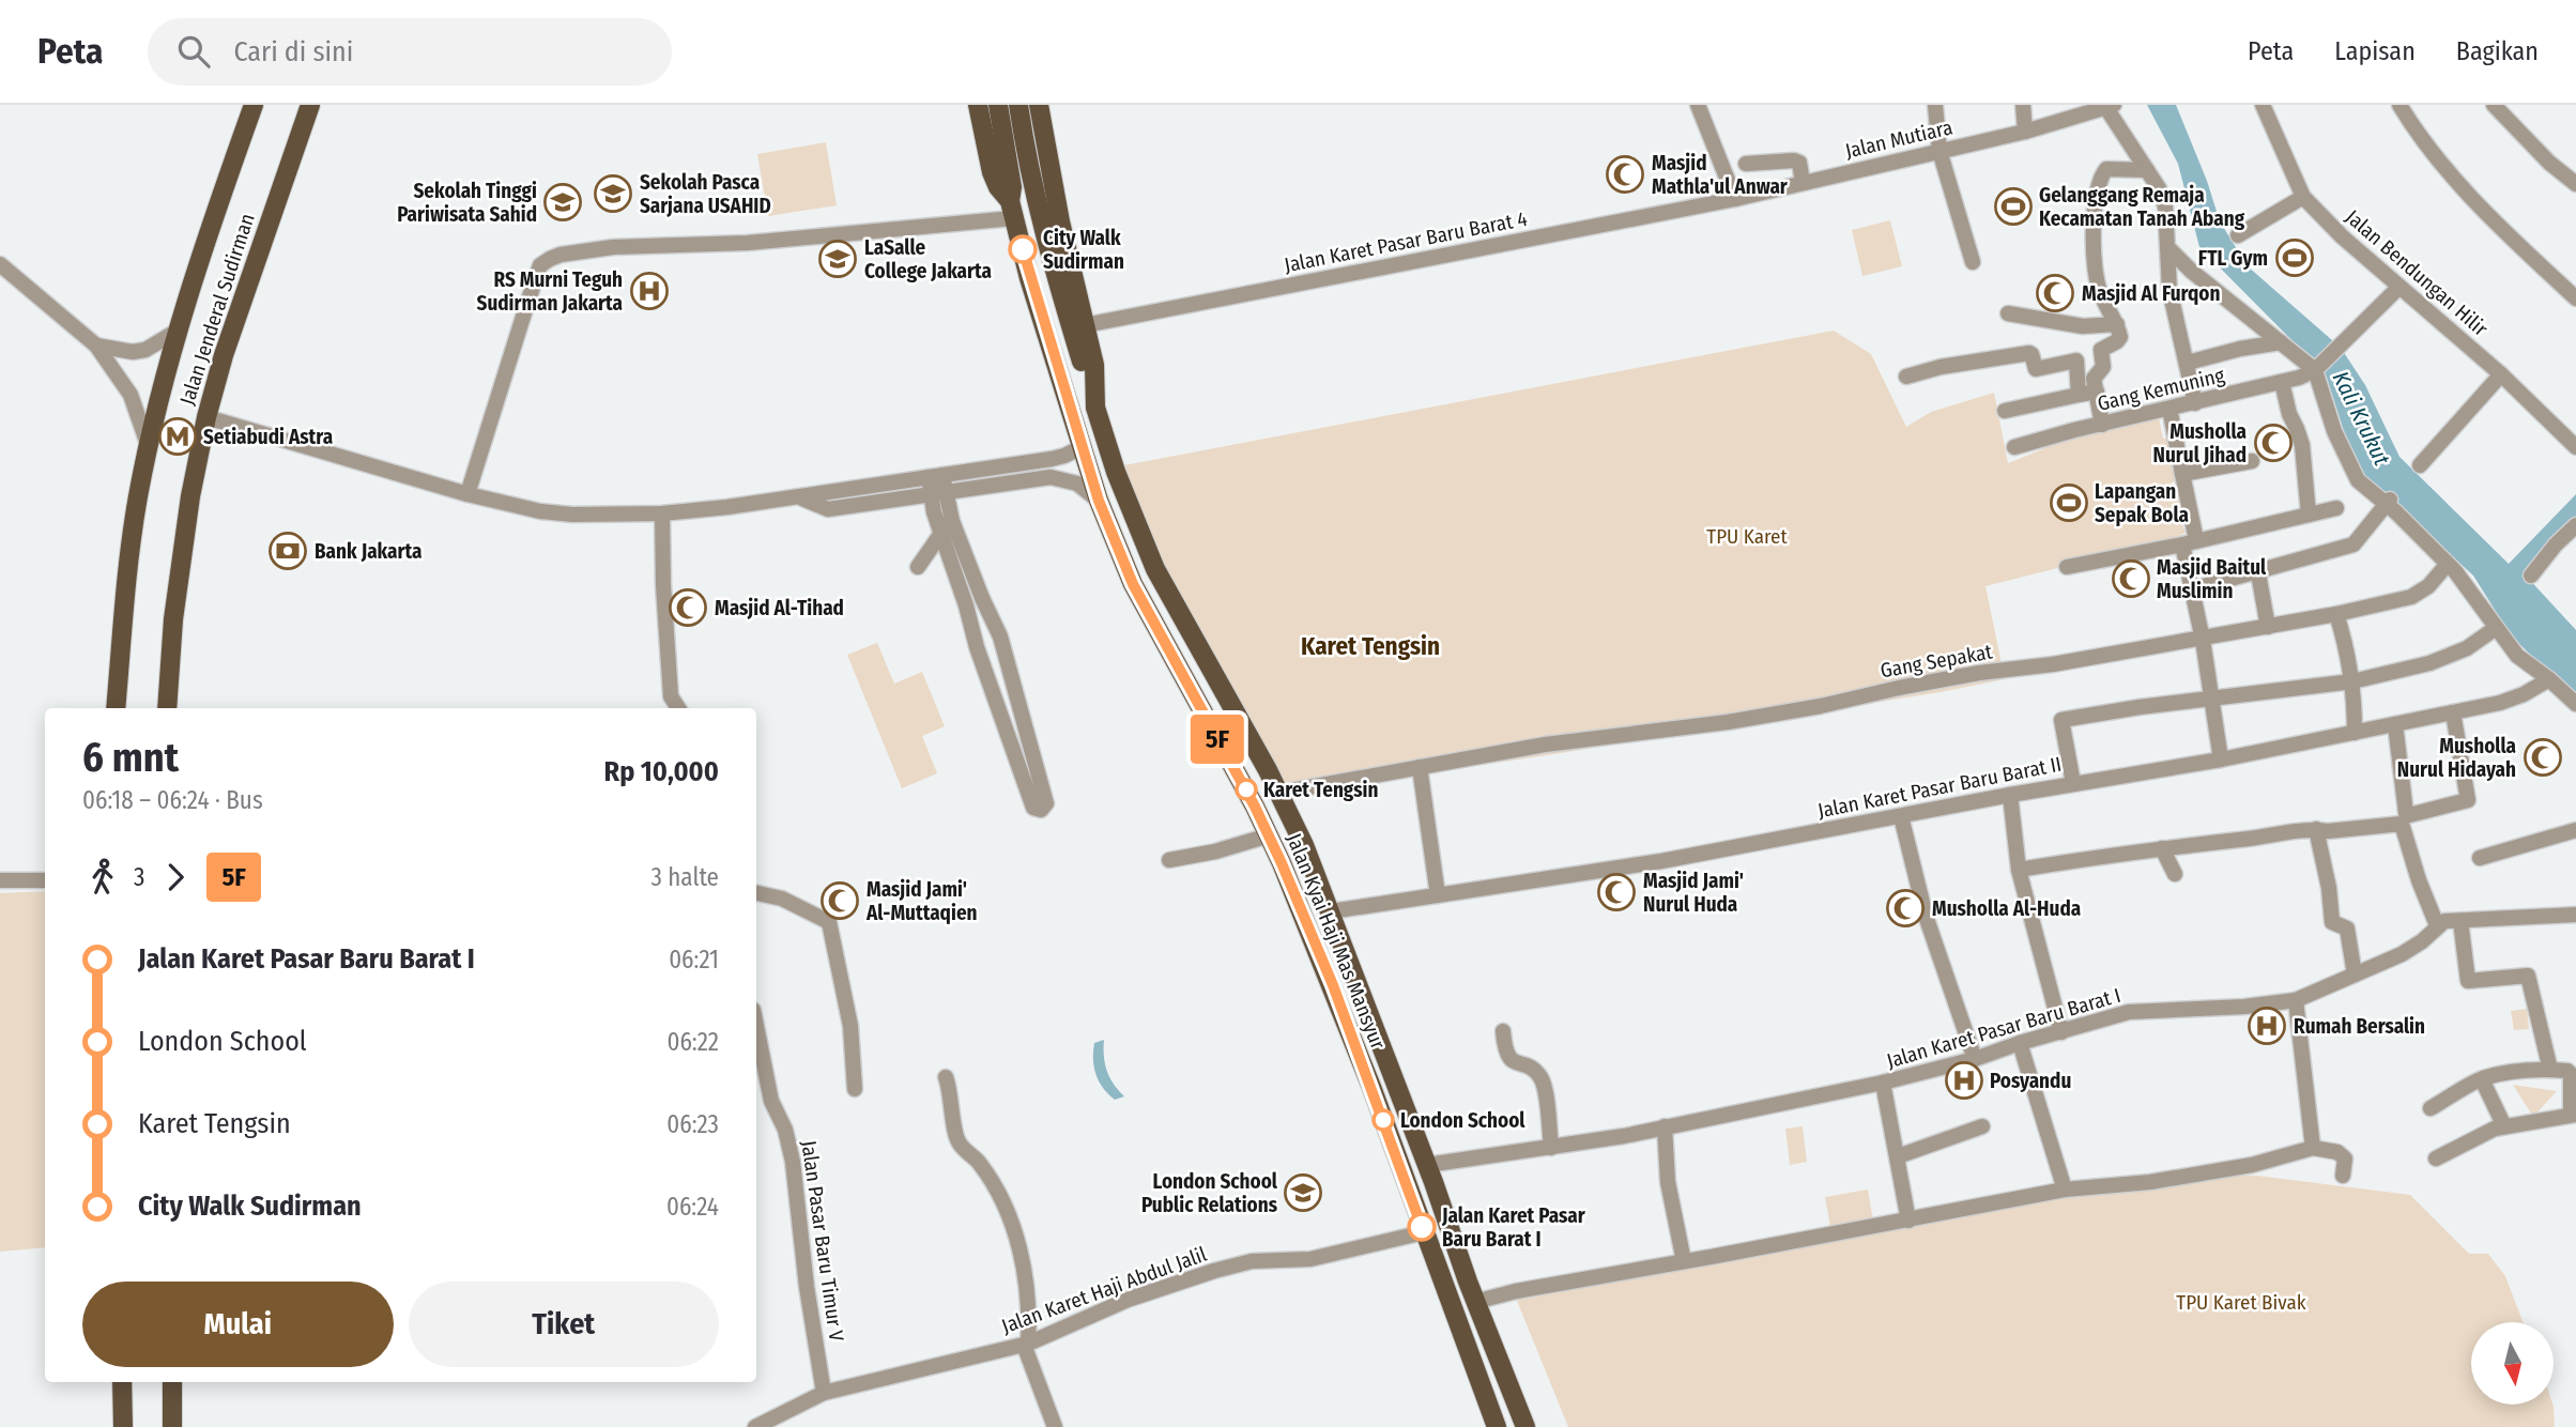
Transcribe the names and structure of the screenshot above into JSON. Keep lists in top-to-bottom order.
{
  "streets": {
    "main road": ["Jalan Jenderal Sudirman", "Jalan Kyai Haji Mas Mansyur"],
    "street": [
      "Jalan Mutiara",
      "Jalan Karet Pasar Baru Barat 4",
      "Jalan Bendungan Hilir",
      "Gang Kemuning",
      "Gang Sepakat",
      "Jalan Karet Pasar Baru Barat II",
      "Jalan Karet Pasar Baru Barat I",
      "Jalan Pasar Baru Timur V",
      "Jalan Karet Haji Abdul Jalil"
    ]
  },
  "crossings": [
    ["Jalan Mutiara", "Jalan Karet Pasar Baru Barat 4"],
    ["Jalan Karet Pasar Baru Barat 4", "Jalan Kyai Haji Mas Mansyur"],
    ["Gang Sepakat", "Jalan Kyai Haji Mas Mansyur"],
    ["Jalan Karet Pasar Baru Barat II", "Jalan Kyai Haji Mas Mansyur"],
    ["Jalan Kyai Haji Mas Mansyur", "Jalan Karet Pasar Baru Barat I"],
    ["Jalan Kyai Haji Mas Mansyur", "Jalan Karet Haji Abdul Jalil"],
    ["Jalan Pasar Baru Timur V", "Jalan Karet Haji Abdul Jalil"]
  ],
  "districts": ["Karet Tengsin"],
  "water": ["Kali Krukut"],
  "parks": ["TPU Karet", "TPU Karet Bivak"],
  "places": {
    "mosque": [
      "Masjid Mathla'ul Anwar",
      "Masjid Al Furqon",
      "Musholla Nurul Jihad",
      "Masjid Baitul Muslimin",
      "Masjid Al-Tihad",
      "Musholla Nurul Hidayah",
      "Masjid Jami' Nurul Huda",
      "Masjid Jami' Al-Muttaqien",
      "Musholla Al-Huda"
    ],
    "school or university": [
      "Sekolah Pasca Sarjana USAHID",
      "Sekolah Tinggi Pariwisata Sahid",
      "LaSalle College Jakarta",
      "London School Public Relations"
    ],
    "sports": ["Gelanggang Remaja Kecamatan Tanah Abang", "FTL Gym", "Lapangan Sepak Bola"],
    "other": [
      "City Walk Sudirman",
      "Karet Tengsin",
      "London School",
      "Jalan Karet Pasar Baru Barat I"
    ],
    "hospital": ["RS Murni Teguh Sudirman Jakarta", "Rumah Bersalin", "Posyandu"],
    "metro station": ["Setiabudi Astra"],
    "bank": ["Bank Jakarta"]
  },
  "lines": ["bus line 5F"],
  "north": "bottom",
  "page": {
    "header": "Peta",
    "search": "Cari di sini",
    "nav": ["Peta", "Lapisan", "Bagikan"],
    "on_map": "5F",
    "heading": ["6 mnt", "06:18 – 06:24 · Bus", "Rp 10,000"],
    "legs": ["3", "5F", "3 halte"],
    "list": [
      {
        "name": "Jalan Karet Pasar Baru Barat I",
        "value": "06:21"
      },
      {
        "name": "London School",
        "value": "06:22"
      },
      {
        "name": "Karet Tengsin",
        "value": "06:23"
      },
      {
        "name": "City Walk Sudirman",
        "value": "06:24"
      }
    ],
    "buttons": ["Mulai", "Tiket"]
  }
}
